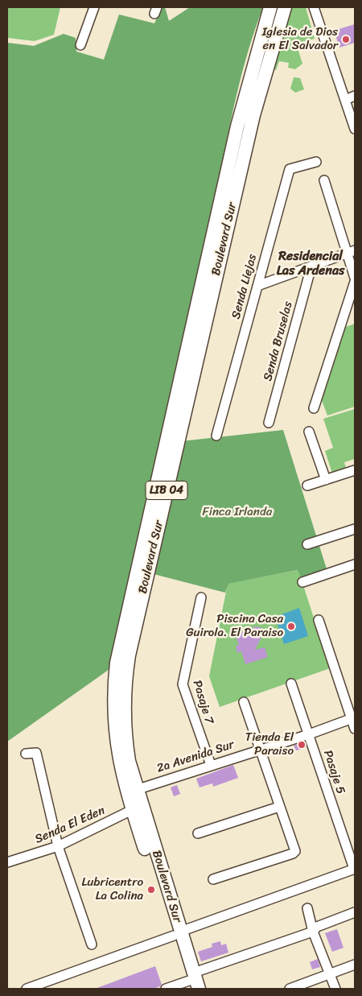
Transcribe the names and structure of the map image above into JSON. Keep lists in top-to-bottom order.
{
  "streets": {
    "highway": ["Boulevard Sur", "LIB 04"],
    "street": [
      "Senda Liejas",
      "Senda Bruselas",
      "Pasaje 7",
      "2a Avenida Sur",
      "Pasaje 5",
      "Senda El Eden"
    ]
  },
  "crossings": [
    ["Boulevard Sur", "2a Avenida Sur"],
    ["Boulevard Sur", "Senda El Eden"],
    ["Pasaje 7", "2a Avenida Sur"],
    ["2a Avenida Sur", "Pasaje 5"]
  ],
  "districts": ["Residencial Las Ardenas"],
  "parks": ["Finca Irlanda"],
  "places": [
    "Iglesia de Dios en El Salvador",
    "Piscina Casa Guirola. El Paraiso",
    "Tienda El Paraiso",
    "Lubricentro La Colina"
  ]
}
